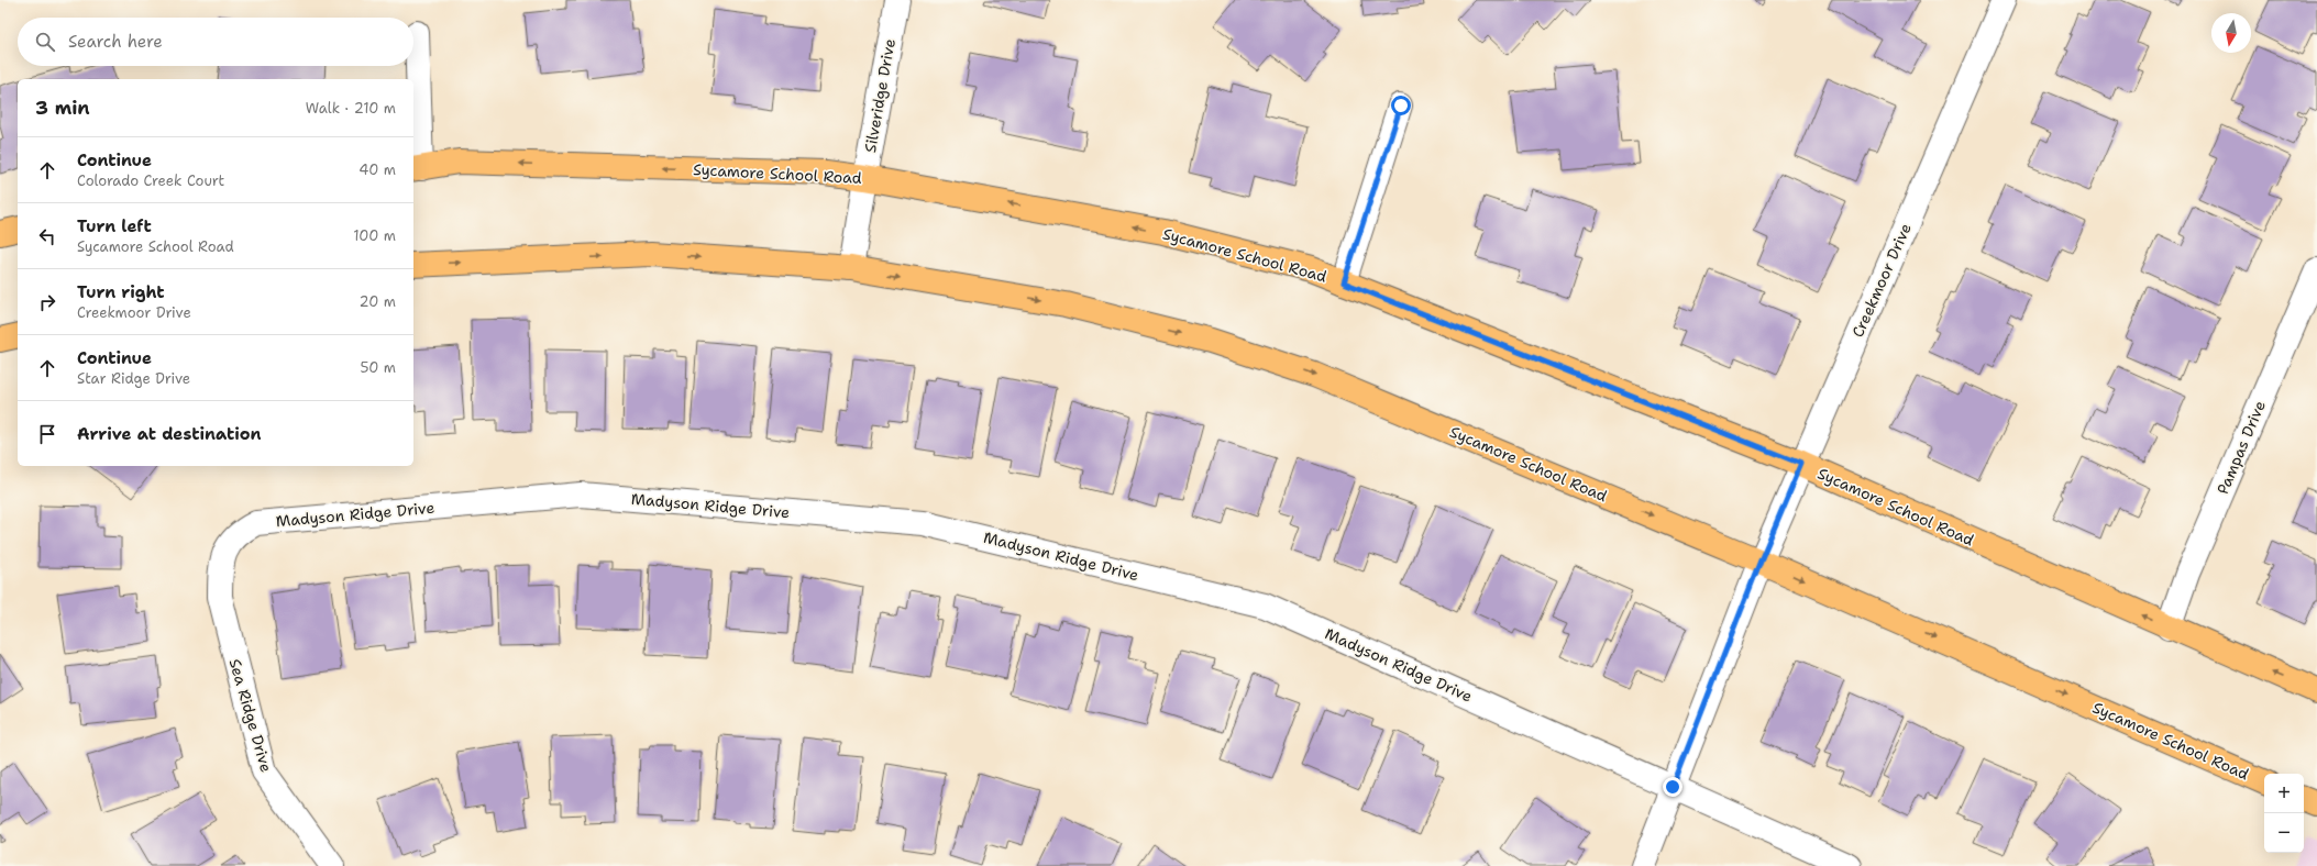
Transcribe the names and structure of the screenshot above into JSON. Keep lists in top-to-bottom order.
{
  "streets": {
    "main road": ["Sycamore School Road"],
    "street": [
      "Silveridge Drive",
      "Creekmoor Drive",
      "Pampas Drive",
      "Madyson Ridge Drive",
      "Sea Ridge Drive"
    ]
  },
  "crossings": [
    ["Silveridge Drive", "Sycamore School Road"],
    ["Sycamore School Road", "Creekmoor Drive"],
    ["Sycamore School Road", "Pampas Drive"],
    ["Creekmoor Drive", "Madyson Ridge Drive"],
    ["Madyson Ridge Drive", "Sea Ridge Drive"]
  ],
  "north": "bottom",
  "page": {
    "search": "Search here",
    "heading": ["3 min", "Walk · 210 m"],
    "list": [
      ["Continue", "Colorado Creek Court", "40 m"],
      ["Turn left", "Sycamore School Road", "100 m"],
      ["Turn right", "Creekmoor Drive", "20 m"],
      ["Continue", "Star Ridge Drive", "50 m"],
      "Arrive at destination"
    ],
    "map_buttons": ["+", "−"]
  }
}
